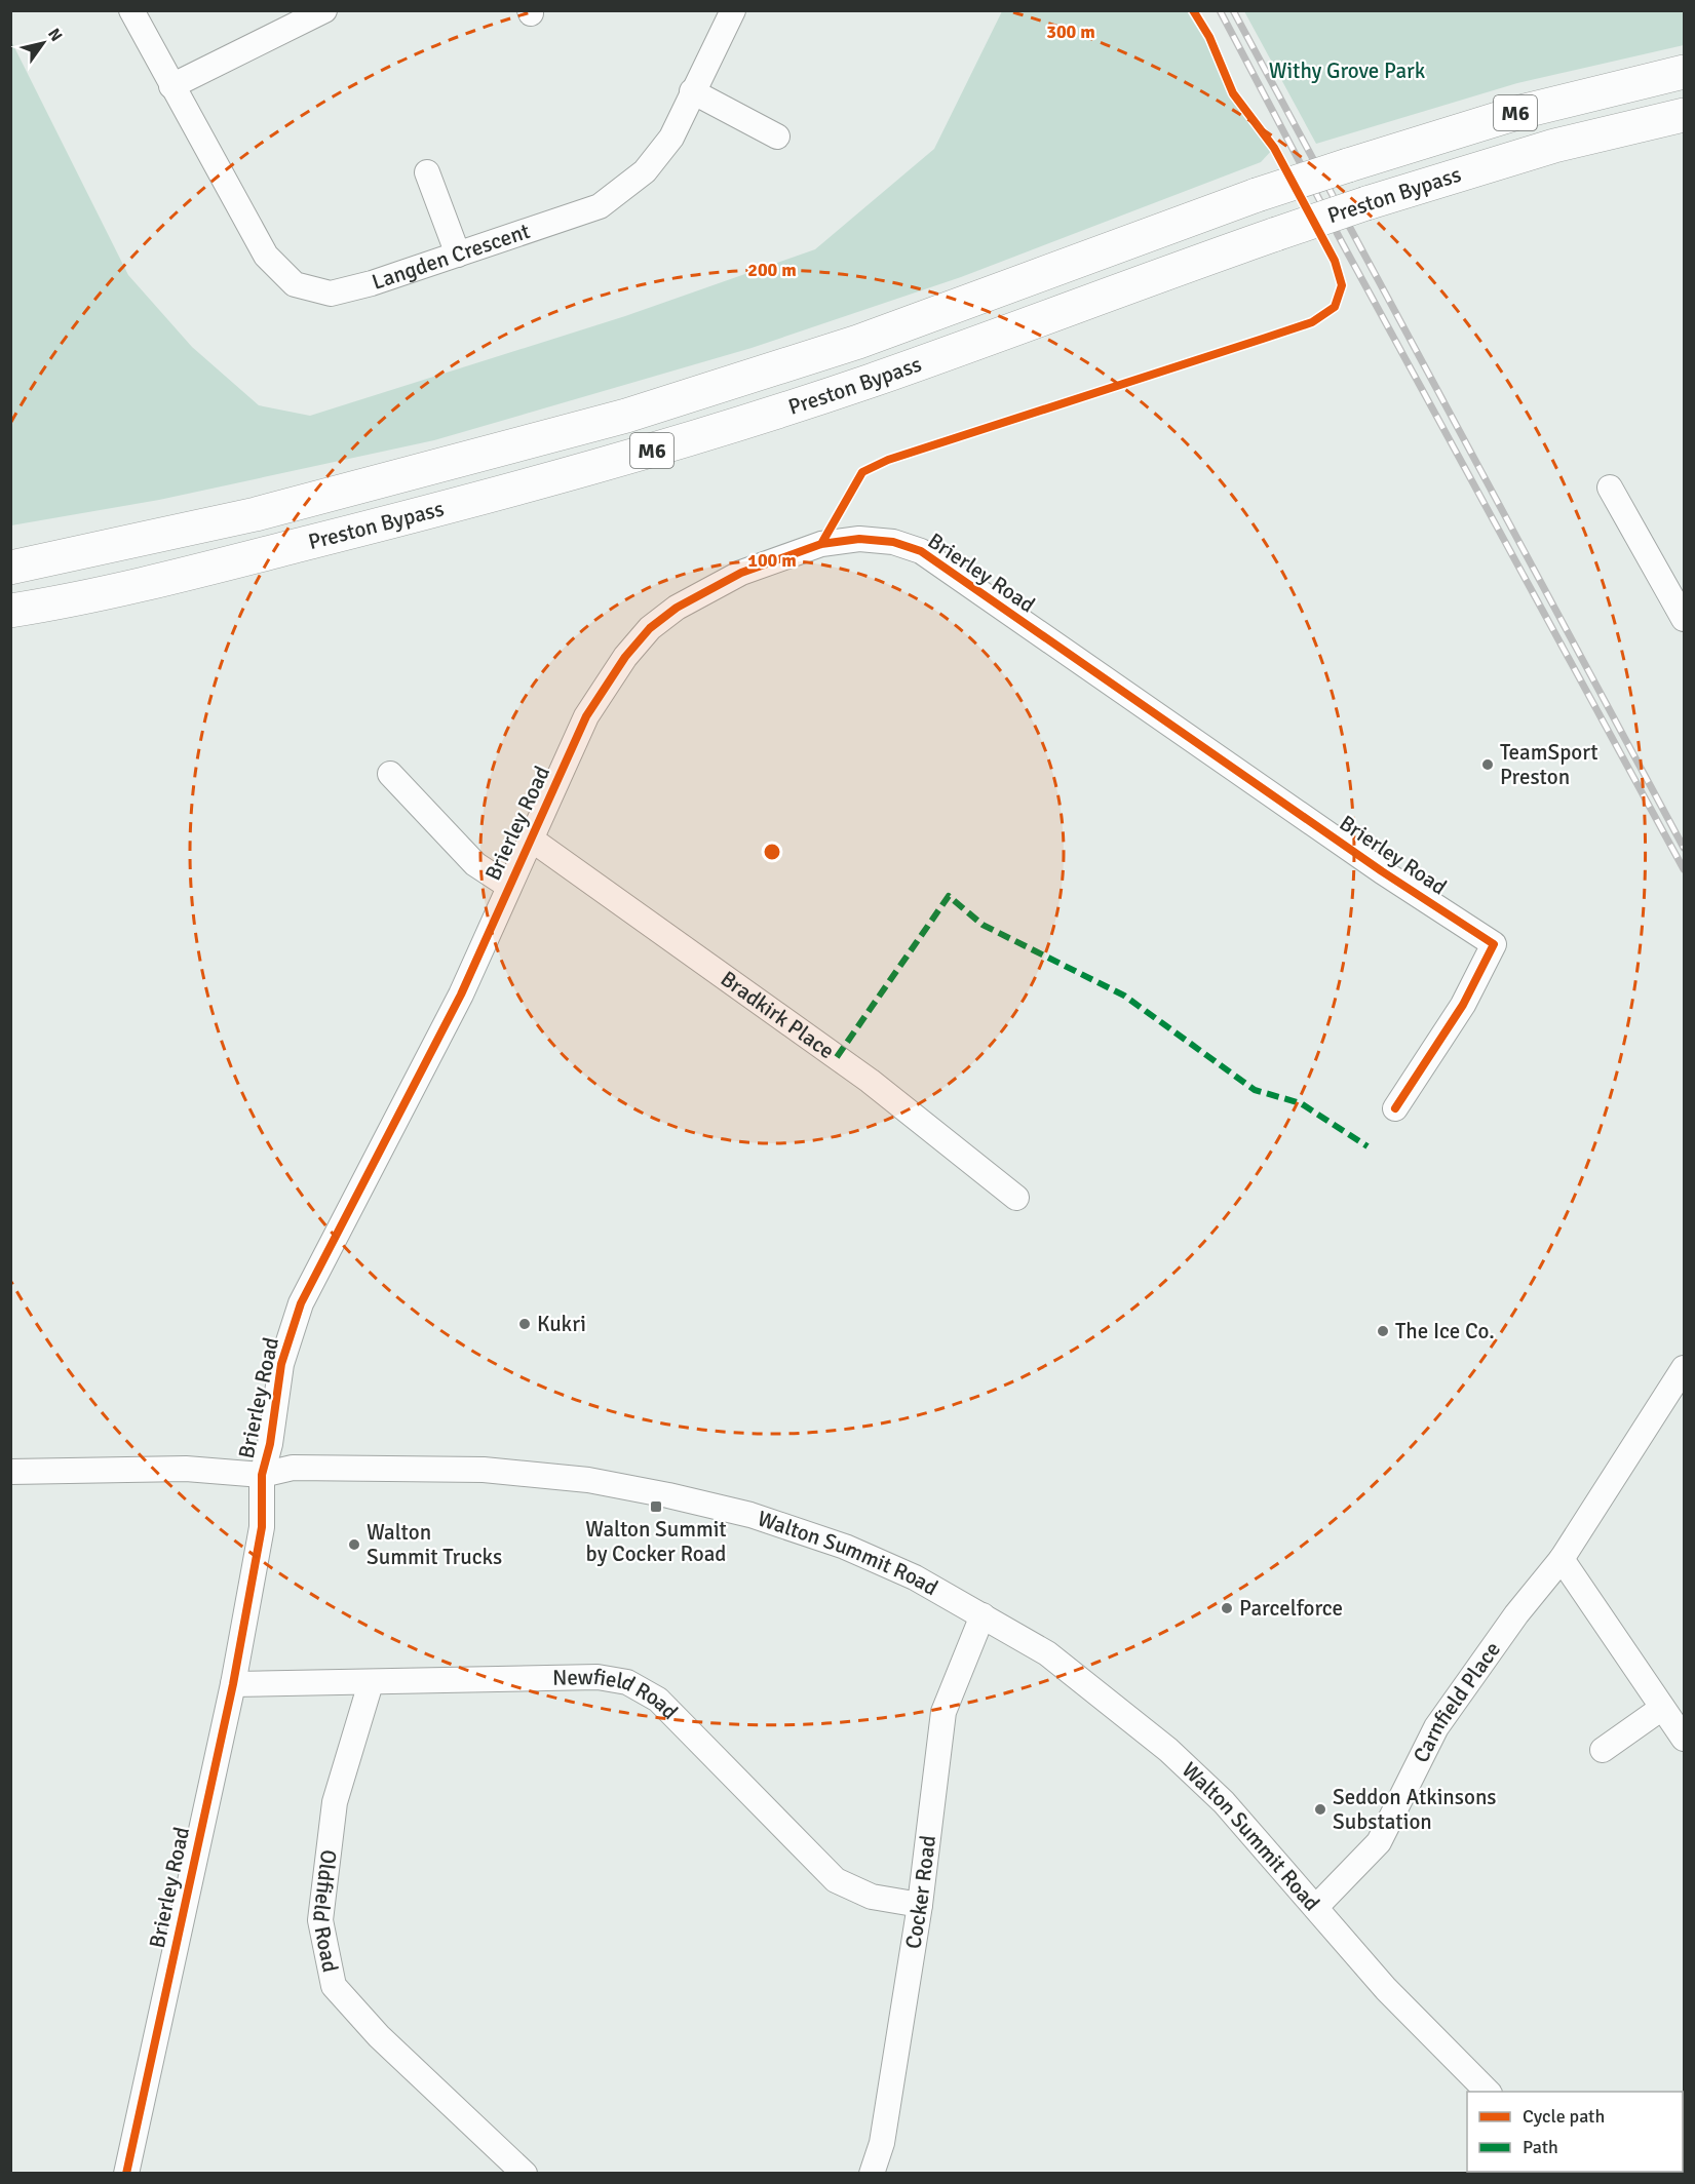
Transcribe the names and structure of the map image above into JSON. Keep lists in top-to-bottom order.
{
  "streets": {
    "highway": ["M6", "Preston Bypass"],
    "street": [
      "Langden Crescent",
      "Brierley Road",
      "Bradkirk Place",
      "Walton Summit Road",
      "Newfield Road",
      "Carnfield Place",
      "Cocker Road",
      "Oldfield Road"
    ]
  },
  "crossings": [
    ["Brierley Road", "Bradkirk Place"],
    ["Brierley Road", "Walton Summit Road"],
    ["Brierley Road", "Newfield Road"],
    ["Walton Summit Road", "Carnfield Place"],
    ["Walton Summit Road", "Cocker Road"],
    ["Newfield Road", "Cocker Road"],
    ["Newfield Road", "Oldfield Road"]
  ],
  "parks": ["Withy Grove Park"],
  "places": {
    "other": [
      "TeamSport Preston",
      "Kukri",
      "The Ice Co.",
      "Walton Summit Trucks",
      "Parcelforce",
      "Seddon Atkinsons Substation"
    ],
    "transit": ["Walton Summit by Cocker Road"]
  },
  "legend": ["Cycle path", "Path"],
  "north": "top right",
  "rings": ["300 m", "200 m", "100 m"]
}
